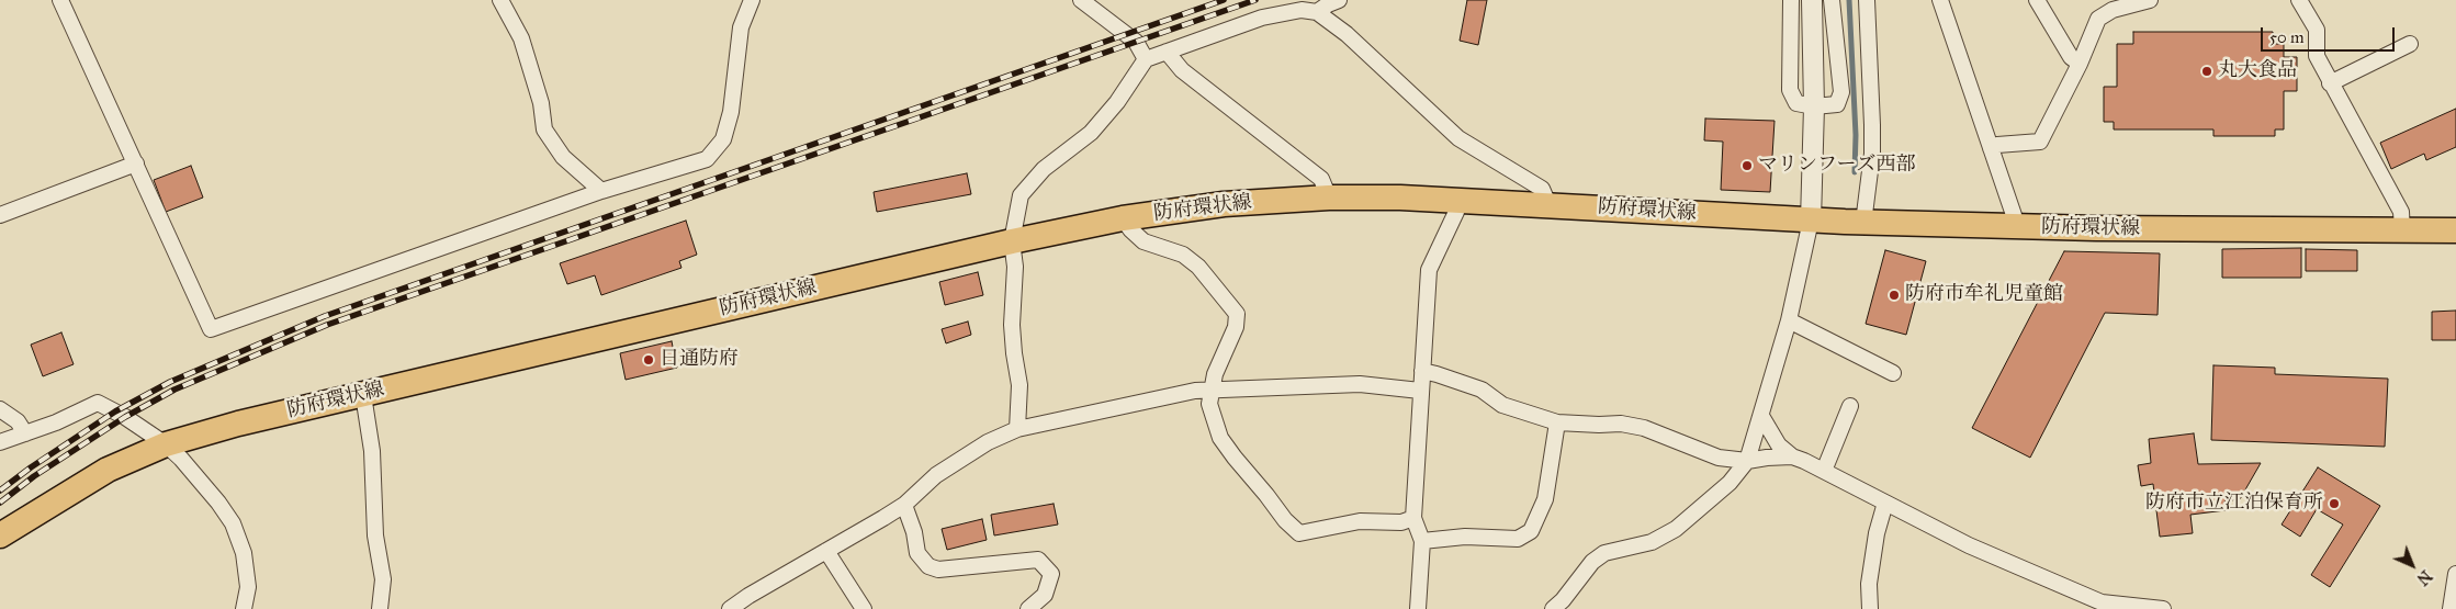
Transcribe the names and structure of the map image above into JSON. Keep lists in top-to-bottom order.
{
  "streets": {
    "main road": ["防府環状線"]
  },
  "places": [
    "丸大食品",
    "マリンフーズ西部",
    "防府市牟礼児童館",
    "日通防府",
    "防府市立江泊保育所"
  ],
  "scale_bar": "50 m",
  "north": "bottom right"
}
